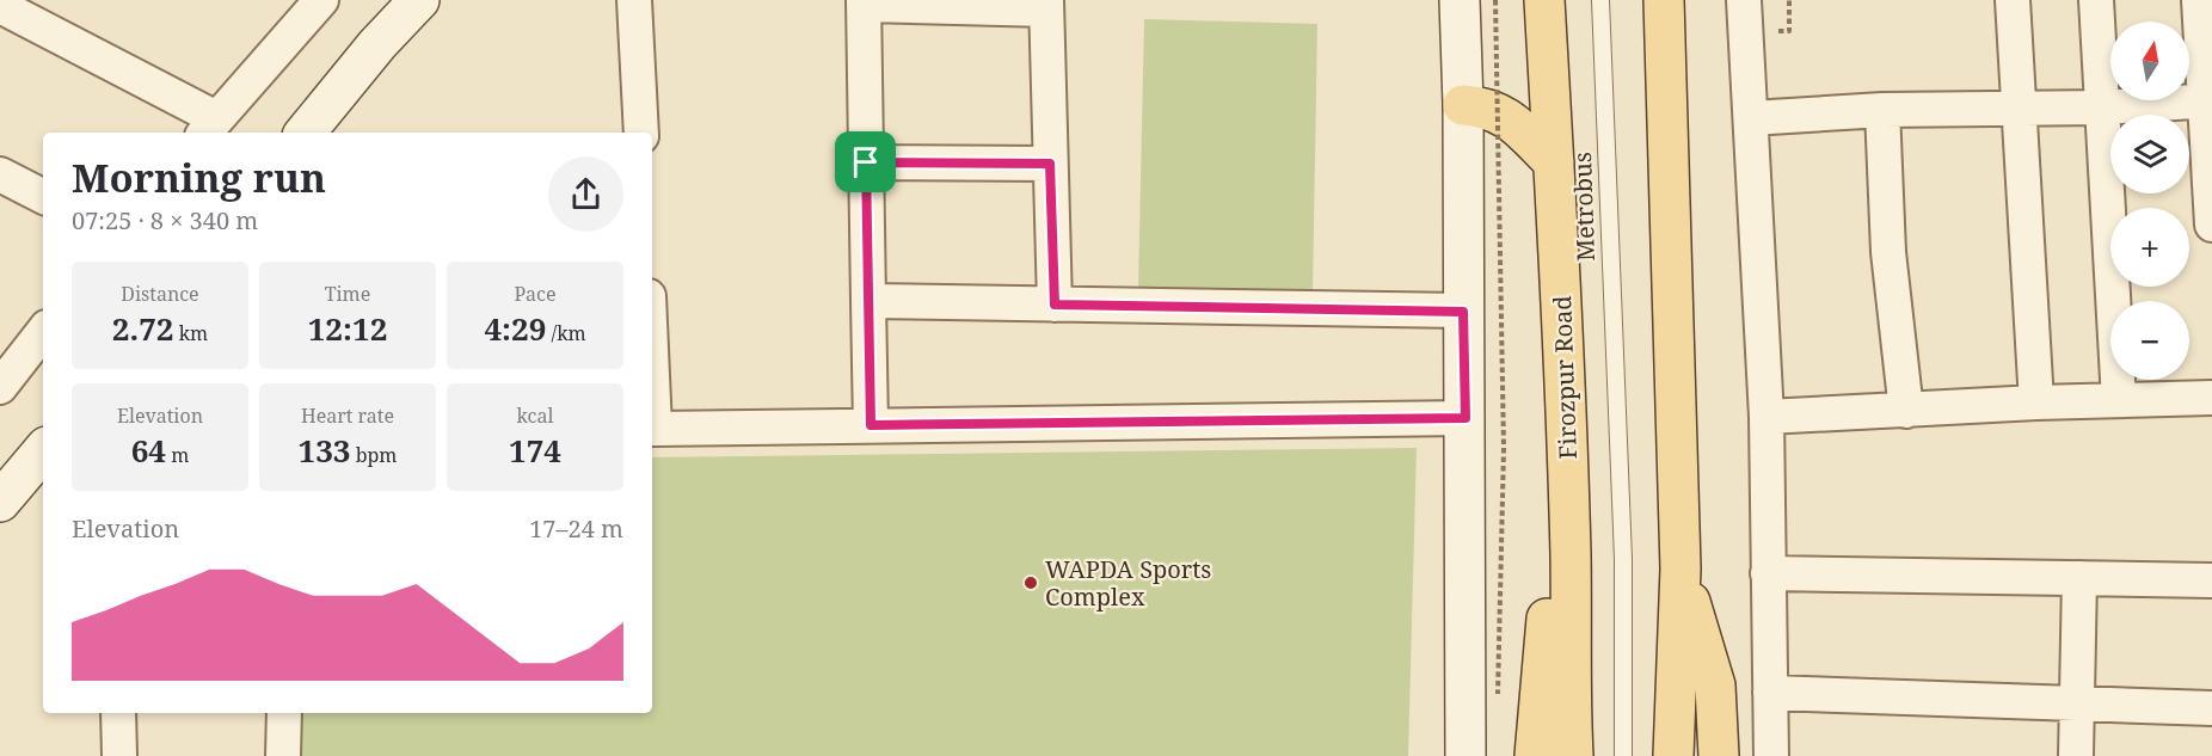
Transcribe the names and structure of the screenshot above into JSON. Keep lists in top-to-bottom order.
{
  "streets": {
    "main road": ["Firozpur Road"],
    "lane": ["Metrobus"]
  },
  "places": ["WAPDA Sports Complex"],
  "north": "top",
  "page": {
    "map_buttons": ["+", "−"],
    "heading": ["Morning run", "07:25 · 8 × 340 m"],
    "stats": [
      ["Distance", "2.72 km"],
      ["Time", "12:12"],
      ["Pace", "4:29 /km"],
      ["Elevation", "64 m"],
      ["Heart rate", "133 bpm"],
      ["kcal", "174"]
    ],
    "chart": ["Elevation", "17–24 m"]
  }
}
